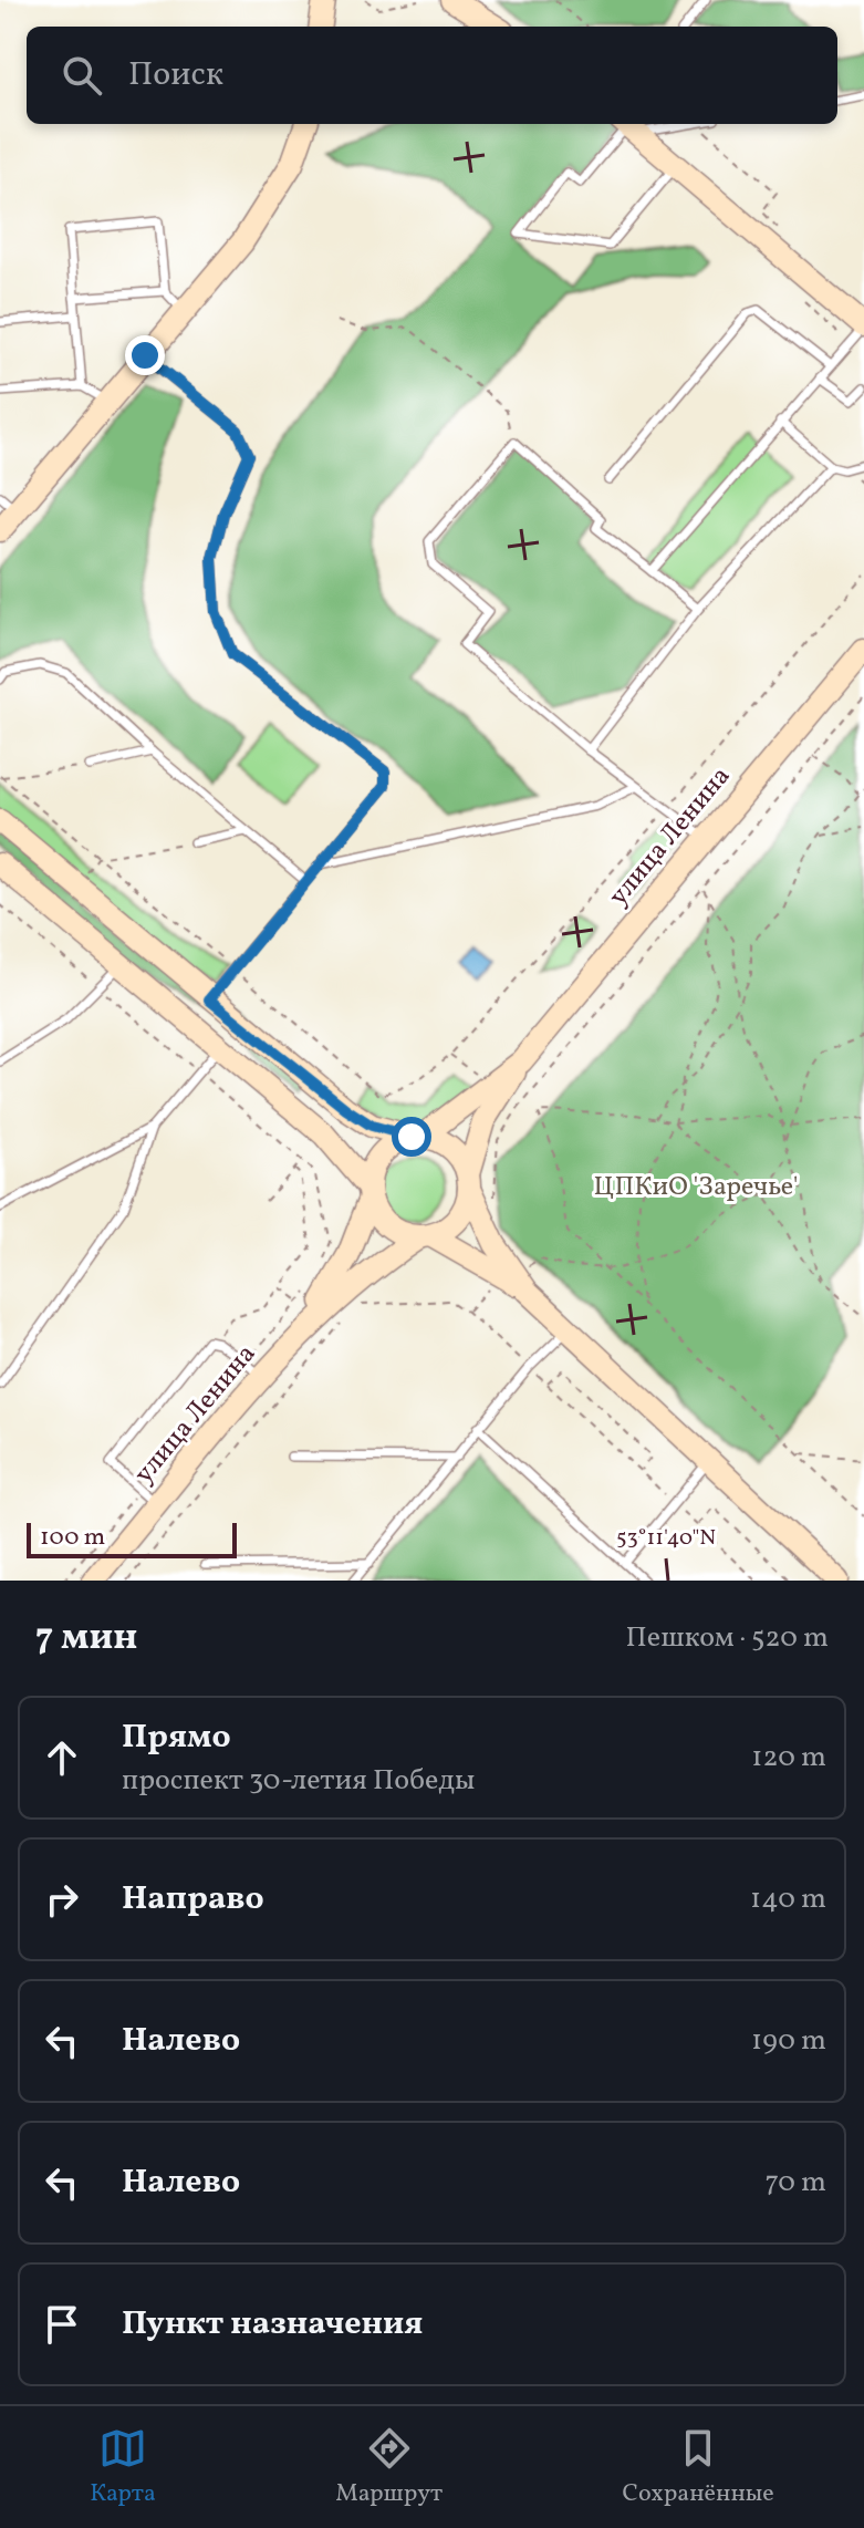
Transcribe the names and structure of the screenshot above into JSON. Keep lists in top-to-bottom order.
{
  "streets": {
    "main road": ["улица Ленина"]
  },
  "parks": ["ЦПКиО 'Заречье'"],
  "scale_bar": "100 m",
  "page": {
    "search": "Поиск",
    "scale": "100 m",
    "heading": ["7 мин", "Пешком · 520 m"],
    "list": [
      ["Прямо", "проспект 30-летия Победы", "120 m"],
      ["Направо", "140 m"],
      ["Налево", "190 m"],
      ["Налево", "70 m"],
      "Пункт назначения"
    ],
    "nav": ["Карта", "Маршрут", "Сохранённые"]
  },
  "coordinates": ["53°11'40\"N"]
}
